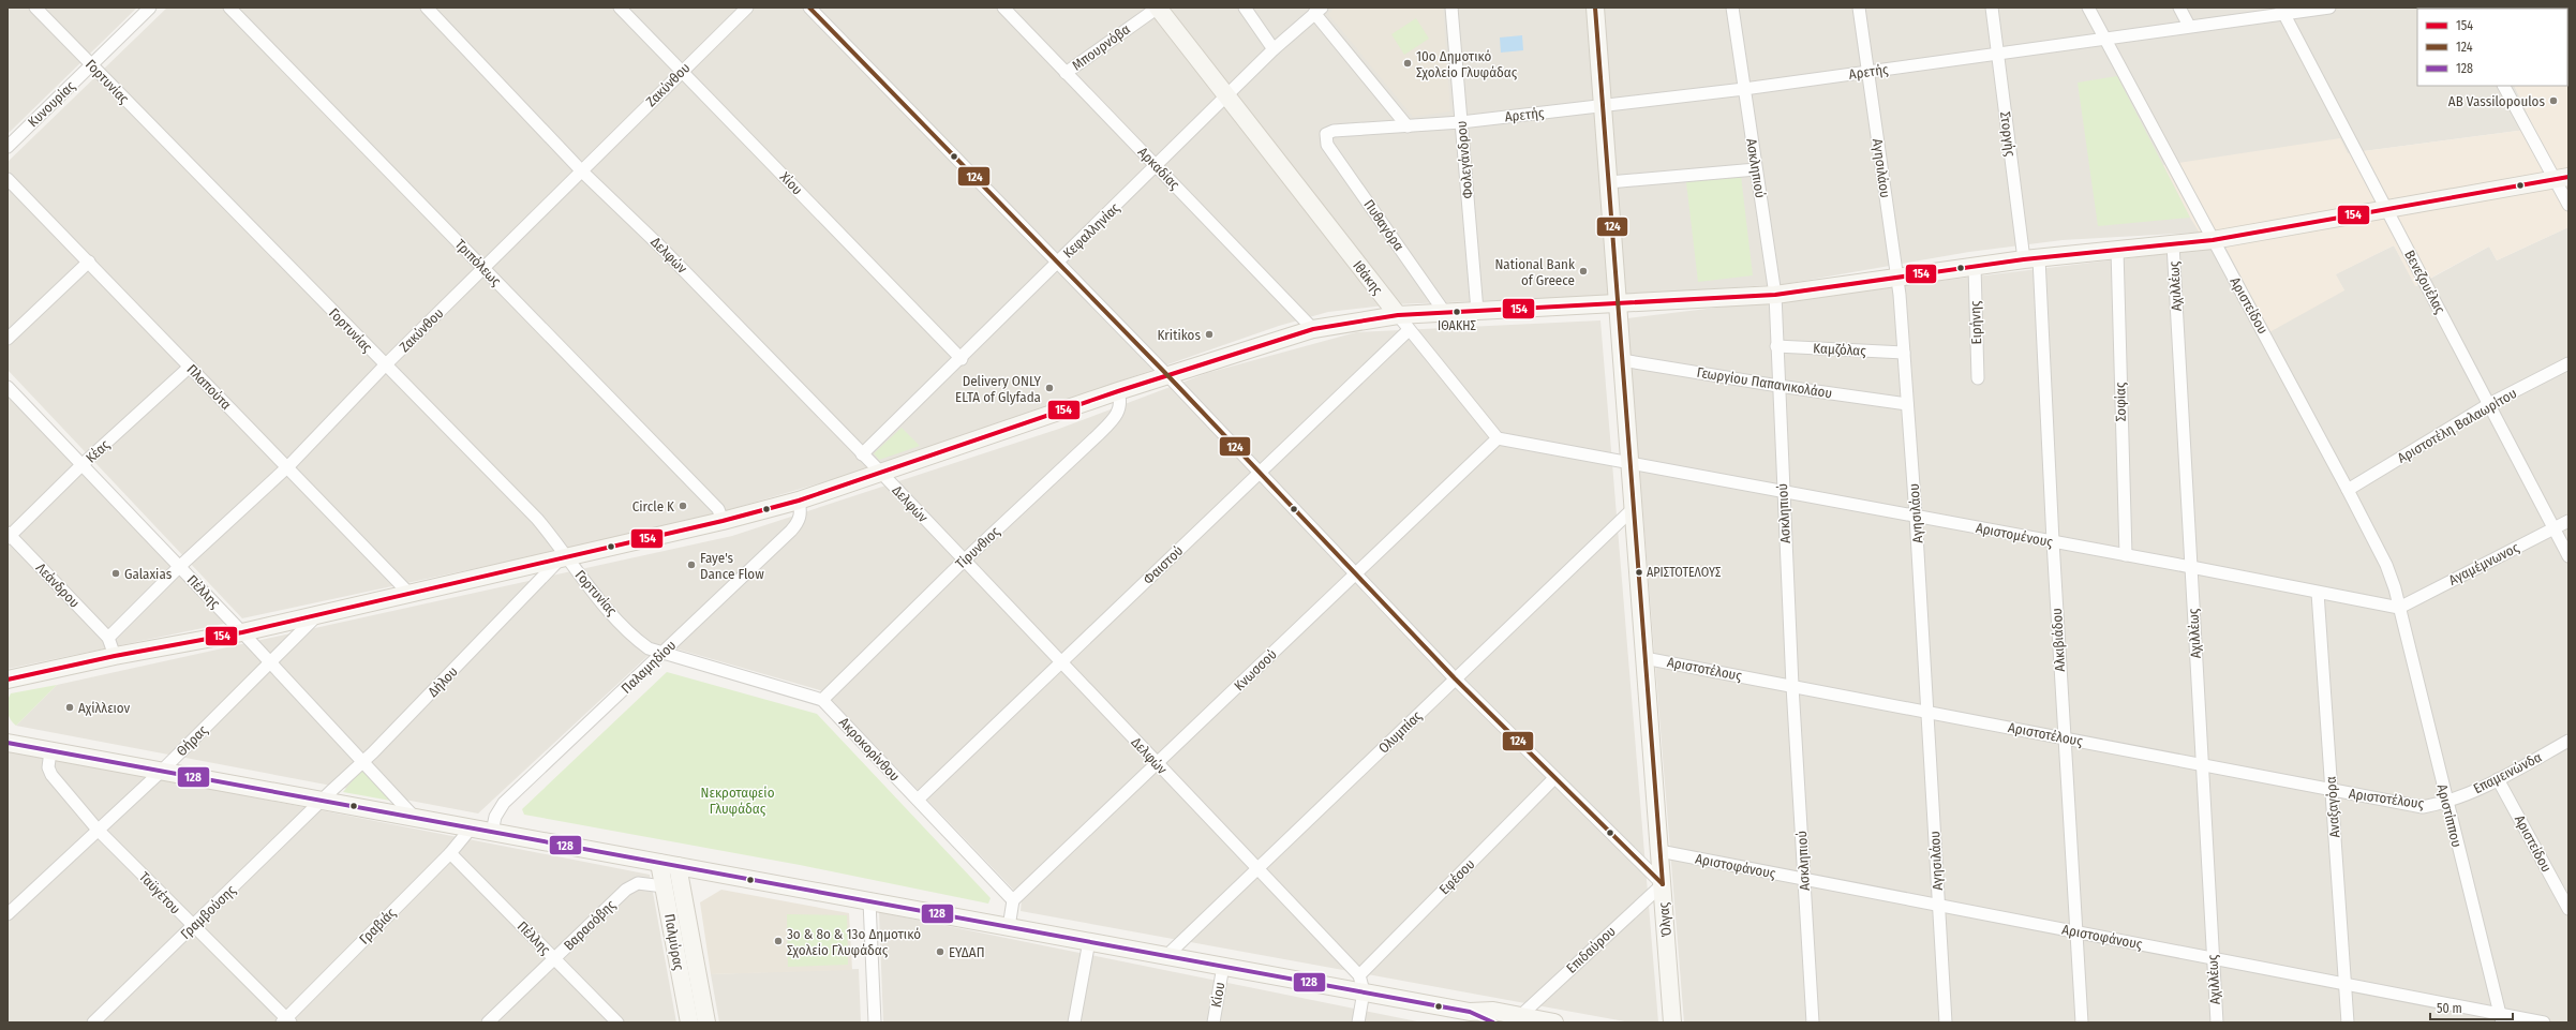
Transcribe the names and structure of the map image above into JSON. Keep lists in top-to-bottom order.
{
  "streets": {
    "main road": ["Ιθάκης", "Όλγας", "Παλμύρας"],
    "street": [
      "Μπουρνόβα",
      "Αρετής",
      "Γορτυνίας",
      "Ζακύνθου",
      "Κυνουρίας",
      "Στοργής",
      "Φολεγάνδρου",
      "Αρκαδίας",
      "Ασκληπιού",
      "Αγησιλάου",
      "Χίου",
      "Πυθαγόρα",
      "Κεφαλληνίας",
      "Δελφών",
      "Τριπόλεως",
      "Βενεζουέλας",
      "Αχιλλέως",
      "Αριστείδου",
      "Ειρήνης",
      "Καμζόλας",
      "Γεωργίου Παπανικολάου",
      "Πλαπούτα",
      "Σοφίας",
      "Αριστοτέλη Βαλαωρίτου",
      "Κέας",
      "Αριστομένους",
      "Τίρυνθιος",
      "Αγαμέμνωνος",
      "Φαιστού",
      "Λεάνδρου",
      "Πέλλης",
      "Αλκιβιάδου",
      "Παλαμηδίου",
      "Αριστοτέλους",
      "Κνωσσού",
      "Δήλου",
      "Ολυμπίας",
      "Θήρας",
      "Ακροκορίνθου",
      "Επαμεινώνδα",
      "Αναξαγόρα",
      "Αριστίππου",
      "Αριστοφάνους",
      "Εφέσου",
      "Ταϋγέτου",
      "Γραμβούσης",
      "Βαρασόβης",
      "Γραβιάς",
      "Επιδαύρου",
      "Κίου"
    ]
  },
  "crossings": [
    ["Μπουρνόβα", "Αρκαδίας"],
    ["Μπουρνόβα", "Ιθάκης"],
    ["Αρετής", "Στοργής"],
    ["Αρετής", "Φολεγάνδρου"],
    ["Αρετής", "Ασκληπιού"],
    ["Αρετής", "Αγησιλάου"],
    ["Αρετής", "Πυθαγόρα"],
    ["Αρετής", "Βενεζουέλας"],
    ["Αρετής", "Αριστείδου"],
    ["Αρετής", "Όλγας"],
    ["Γορτυνίας", "Ζακύνθου"],
    ["Γορτυνίας", "Κυνουρίας"],
    ["Γορτυνίας", "Παλαμηδίου"],
    ["Γορτυνίας", "Δήλου"],
    ["Γορτυνίας", "Ακροκορίνθου"],
    ["Ζακύνθου", "Χίου"],
    ["Ζακύνθου", "Δελφών"],
    ["Ζακύνθου", "Τριπόλεως"],
    ["Ζακύνθου", "Πλαπούτα"],
    ["Ζακύνθου", "Λεάνδρου"],
    ["Ζακύνθου", "Πέλλης"],
    ["Στοργής", "Αλκιβιάδου"],
    ["Αρκαδίας", "Κεφαλληνίας"],
    ["Ασκληπιού", "Καμζόλας"],
    ["Ασκληπιού", "Γεωργίου Παπανικολάου"],
    ["Ασκληπιού", "Αριστομένους"],
    ["Ασκληπιού", "Αριστοτέλους"],
    ["Ασκληπιού", "Αριστοφάνους"],
    ["Αγησιλάου", "Καμζόλας"],
    ["Αγησιλάου", "Γεωργίου Παπανικολάου"],
    ["Αγησιλάου", "Αριστομένους"],
    ["Αγησιλάου", "Αριστοτέλους"],
    ["Αγησιλάου", "Αριστοφάνους"],
    ["Χίου", "Κεφαλληνίας"],
    ["Κεφαλληνίας", "Δελφών"],
    ["Κεφαλληνίας", "Ιθάκης"],
    ["Δελφών", "Τίρυνθιος"],
    ["Δελφών", "Φαιστού"],
    ["Δελφών", "Κνωσσού"],
    ["Δελφών", "Ολυμπίας"],
    ["Δελφών", "Εφέσου"],
    ["Ιθάκης", "Φαιστού"],
    ["Ιθάκης", "Κνωσσού"],
    ["Βενεζουέλας", "Αριστοτέλη Βαλαωρίτου"],
    ["Βενεζουέλας", "Αγαμέμνωνος"],
    ["Αχιλλέως", "Αριστομένους"],
    ["Αχιλλέως", "Αριστοτέλους"],
    ["Αχιλλέως", "Αριστοφάνους"],
    ["Αριστείδου", "Αριστοτέλη Βαλαωρίτου"],
    ["Αριστείδου", "Αριστομένους"],
    ["Αριστείδου", "Αγαμέμνωνος"],
    ["Αριστείδου", "Επαμεινώνδα"],
    ["Αριστείδου", "Αριστίππου"],
    ["Γεωργίου Παπανικολάου", "Όλγας"],
    ["Πλαπούτα", "Κέας"],
    ["Σοφίας", "Αριστομένους"],
    ["Κέας", "Λεάνδρου"],
    ["Κέας", "Πέλλης"],
    ["Αριστομένους", "Αγαμέμνωνος"],
    ["Αριστομένους", "Αλκιβιάδου"],
    ["Αριστομένους", "Αναξαγόρα"],
    ["Αριστομένους", "Αριστίππου"],
    ["Αριστομένους", "Όλγας"],
    ["Τίρυνθιος", "Ακροκορίνθου"],
    ["Αγαμέμνωνος", "Αριστίππου"],
    ["Φαιστού", "Ακροκορίνθου"],
    ["Πέλλης", "Δήλου"],
    ["Πέλλης", "Θήρας"],
    ["Πέλλης", "Βαρασόβης"],
    ["Πέλλης", "Γραβιάς"],
    ["Αλκιβιάδου", "Αριστοτέλους"],
    ["Αλκιβιάδου", "Αριστοφάνους"],
    ["Παλαμηδίου", "Ακροκορίνθου"],
    ["Αριστοτέλους", "Επαμεινώνδα"],
    ["Αριστοτέλους", "Αναξαγόρα"],
    ["Αριστοτέλους", "Αριστίππου"],
    ["Αριστοτέλους", "Όλγας"],
    ["Κνωσσού", "Ακροκορίνθου"],
    ["Δήλου", "Γραμβούσης"],
    ["Ολυμπίας", "Όλγας"],
    ["Θήρας", "Ταϋγέτου"],
    ["Επαμεινώνδα", "Αριστίππου"],
    ["Αναξαγόρα", "Αριστοφάνους"],
    ["Αριστίππου", "Αριστοφάνους"],
    ["Αριστοφάνους", "Όλγας"],
    ["Ταϋγέτου", "Γραμβούσης"],
    ["Ταϋγέτου", "Γραβιάς"],
    ["Όλγας", "Επιδαύρου"],
    ["Βαρασόβης", "Παλμύρας"]
  ],
  "parks": ["Νεκροταφείο Γλυφάδας"],
  "places": [
    "10o Δημοτικό Σχολείο Γλυφάδας",
    "AB Vassilopoulos",
    "National Bank of Greece",
    "ΙΘΑΚΗΣ",
    "Kritikos",
    "Delivery ONLY ELTA of Glyfada",
    "Circle K",
    "Faye's Dance Flow",
    "ΑΡΙΣΤΟΤΕΛΟΥΣ",
    "Galaxias",
    "Αχίλλειον",
    "3ο & 8ο & 13ο Δημοτικό Σχολείο Γλυφάδας",
    "ΕΥΔΑΠ"
  ],
  "lines": ["transit line 124", "transit line 154", "transit line 128"],
  "legend": ["154", "124", "128"],
  "scale_bar": "50 m"
}
